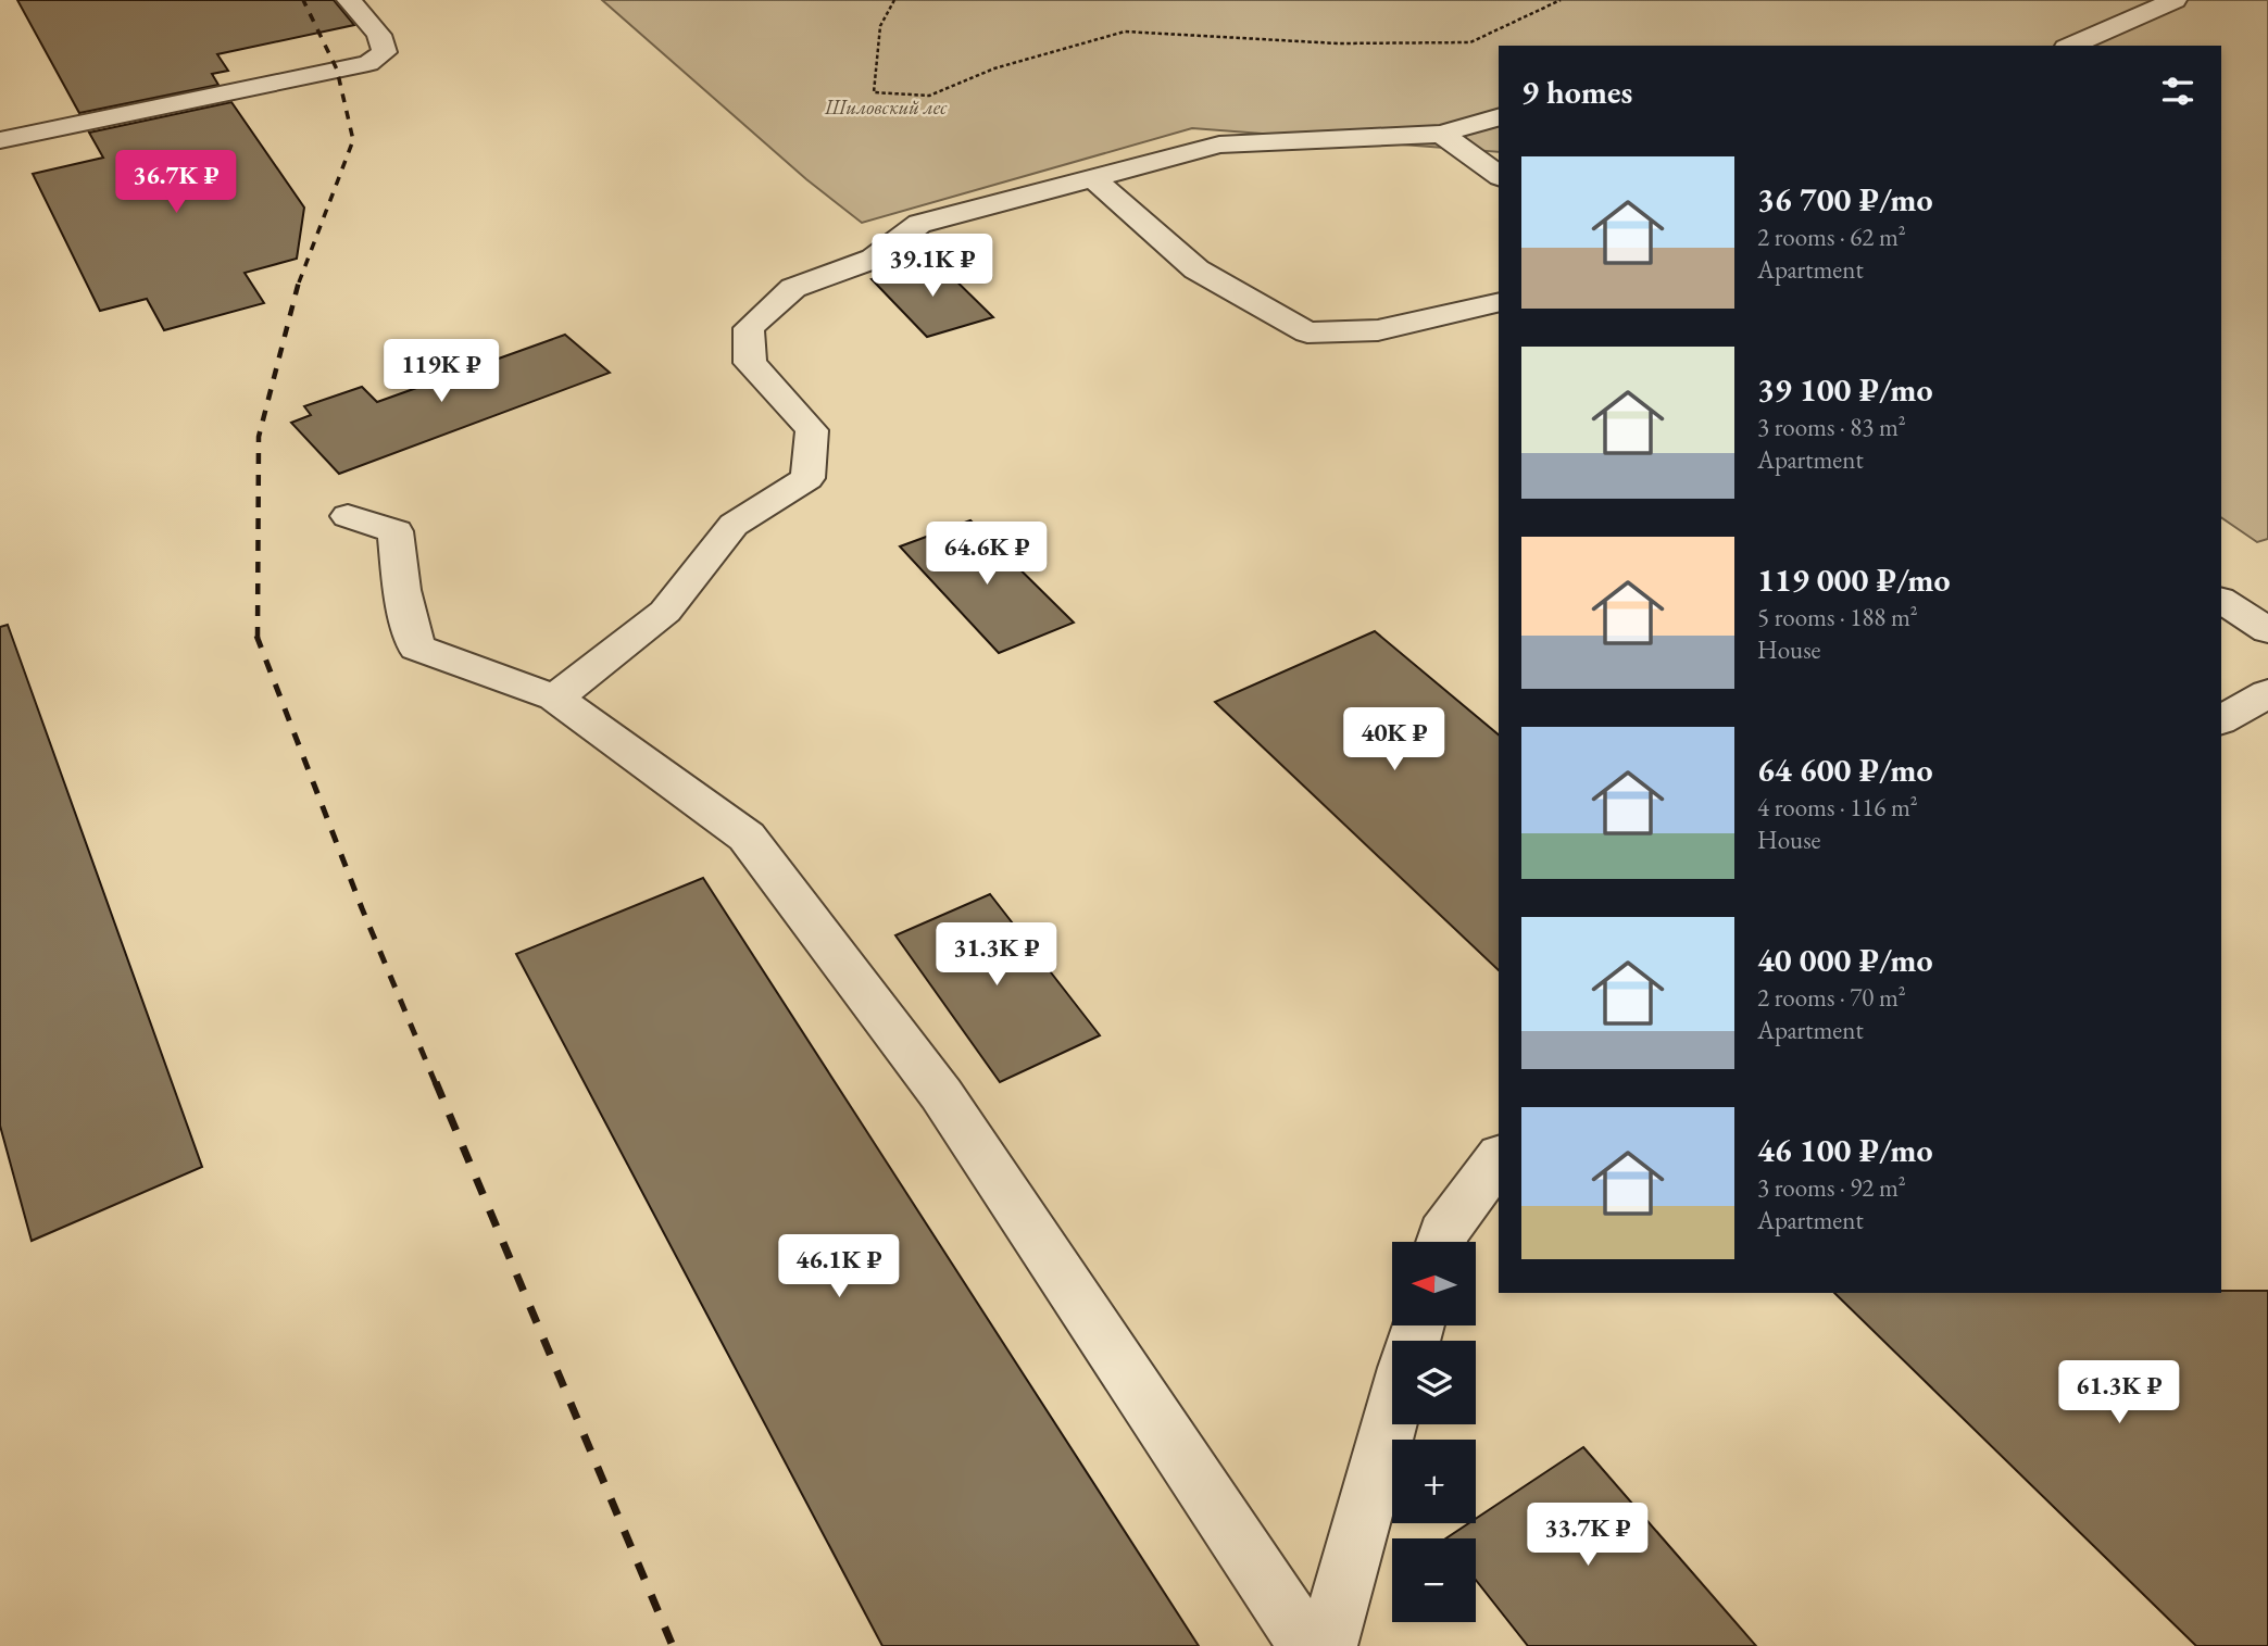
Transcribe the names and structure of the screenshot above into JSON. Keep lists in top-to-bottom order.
{
  "parks": ["Шиловский лес"],
  "north": "left",
  "page": {
    "heading": "9 homes",
    "list": [
      {
        "name": "36 700 ₽/mo",
        "note": "2 rooms · 62 m² · Apartment"
      },
      {
        "name": "39 100 ₽/mo",
        "note": "3 rooms · 83 m² · Apartment"
      },
      {
        "name": "119 000 ₽/mo",
        "note": "5 rooms · 188 m² · House"
      },
      {
        "name": "64 600 ₽/mo",
        "note": "4 rooms · 116 m² · House"
      },
      {
        "name": "40 000 ₽/mo",
        "note": "2 rooms · 70 m² · Apartment"
      },
      {
        "name": "46 100 ₽/mo",
        "note": "3 rooms · 92 m² · Apartment"
      }
    ],
    "price": [
      "36.7K ₽",
      "39.1K ₽",
      "119K ₽",
      "64.6K ₽",
      "40K ₽",
      "31.3K ₽",
      "46.1K ₽",
      "61.3K ₽",
      "33.7K ₽"
    ],
    "map_buttons": ["+", "−"]
  }
}
